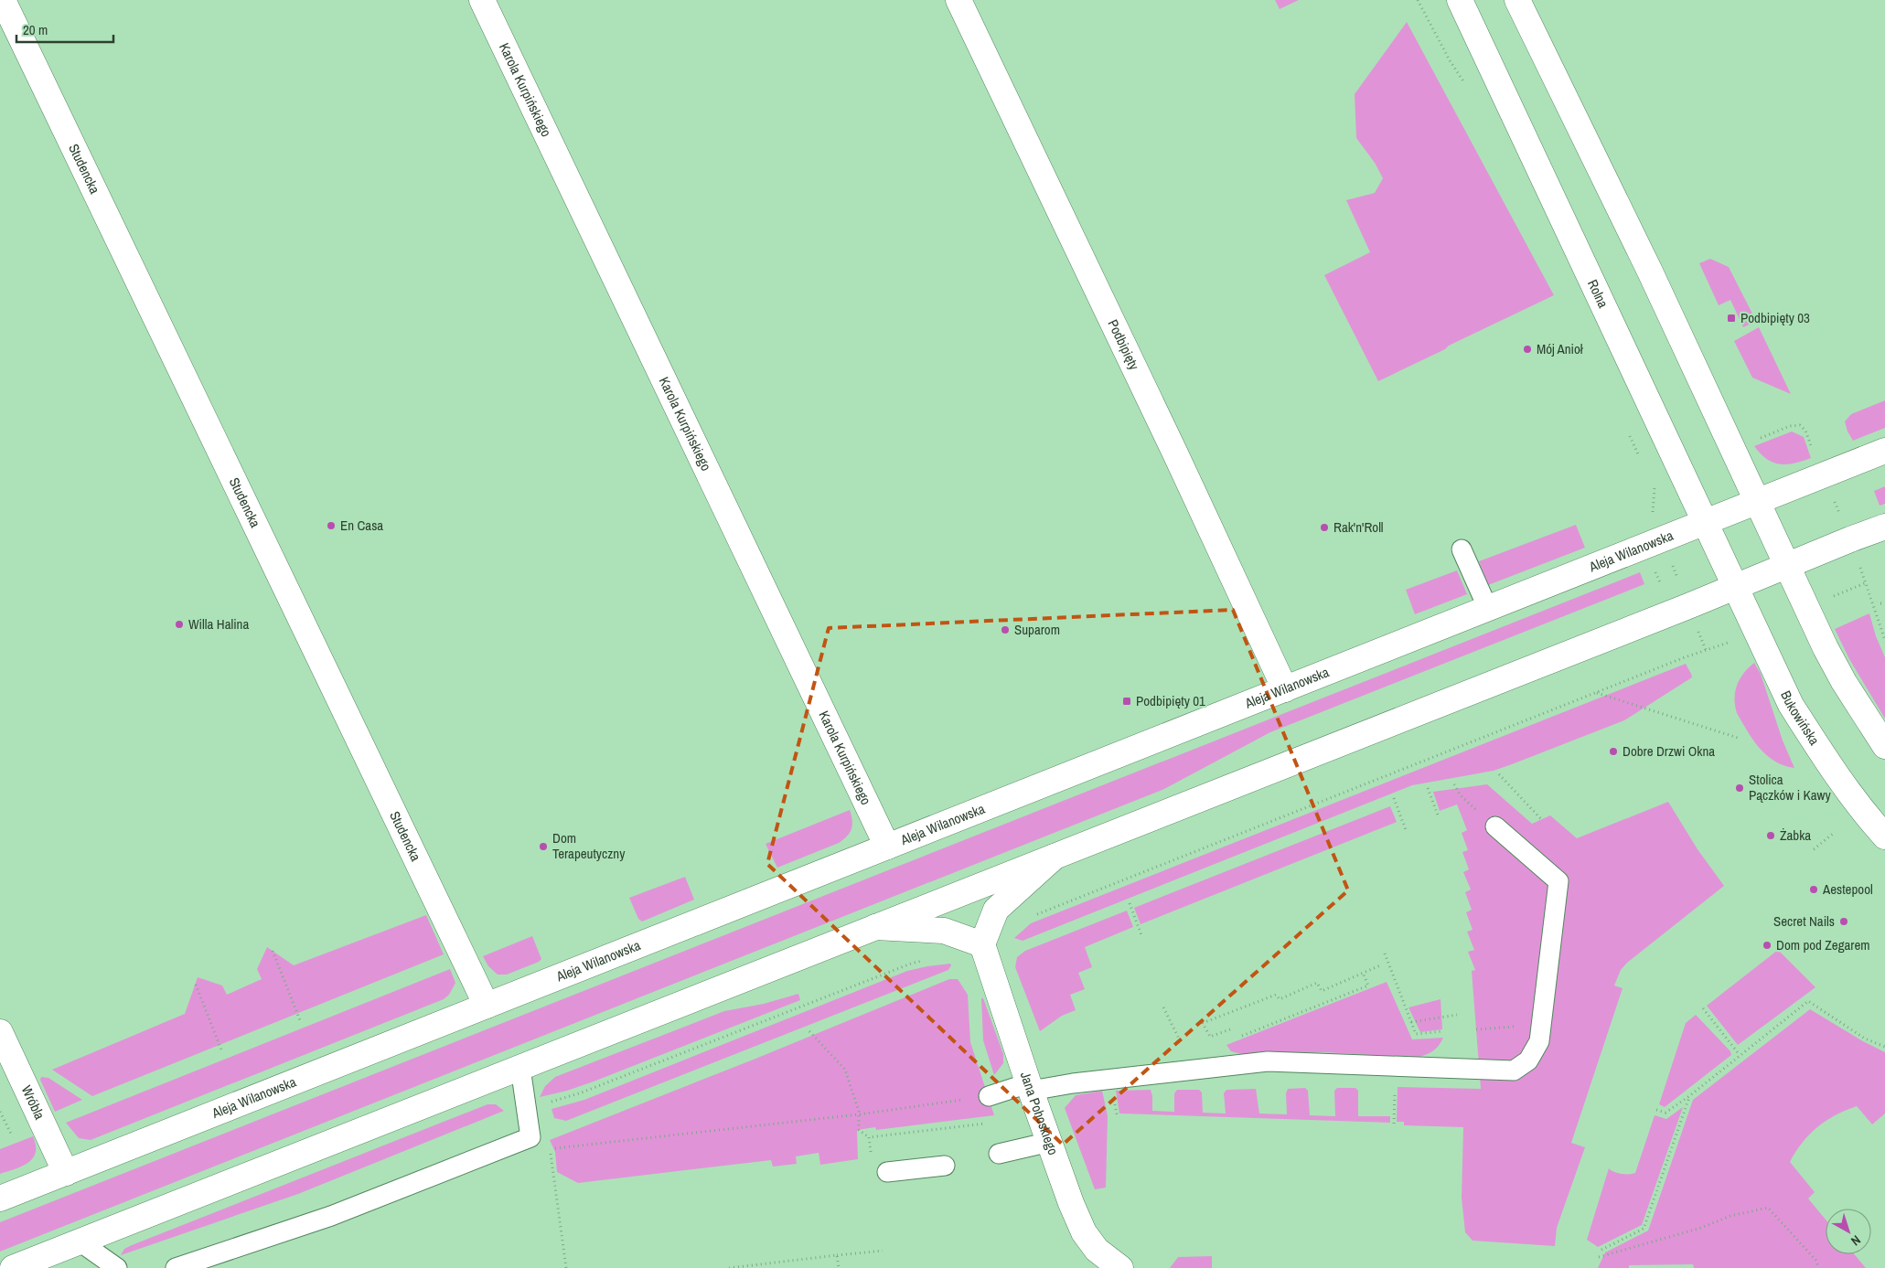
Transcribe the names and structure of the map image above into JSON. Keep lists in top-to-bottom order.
{
  "streets": {
    "street": [
      "Karola Kurpińskiego",
      "Studencka",
      "Rolna",
      "Podbipięty",
      "Aleja Wilanowska",
      "Bukowińska",
      "Wróbla",
      "Jana Pohoskiego"
    ]
  },
  "crossings": [
    ["Karola Kurpińskiego", "Aleja Wilanowska"],
    ["Studencka", "Aleja Wilanowska"],
    ["Rolna", "Aleja Wilanowska"],
    ["Rolna", "Bukowińska"],
    ["Podbipięty", "Aleja Wilanowska"],
    ["Aleja Wilanowska", "Wróbla"]
  ],
  "places": {
    "transit": ["Podbipięty 03", "Podbipięty 01"],
    "other": [
      "Mój Anioł",
      "En Casa",
      "Rak'n'Roll",
      "Willa Halina",
      "Suparom",
      "Dobre Drzwi Okna",
      "Stolica Pączków i Kawy",
      "Żabka",
      "Dom Terapeutyczny",
      "Aestepool",
      "Secret Nails",
      "Dom pod Zegarem"
    ]
  },
  "scale_bar": "20 m",
  "north": "bottom right"
}
